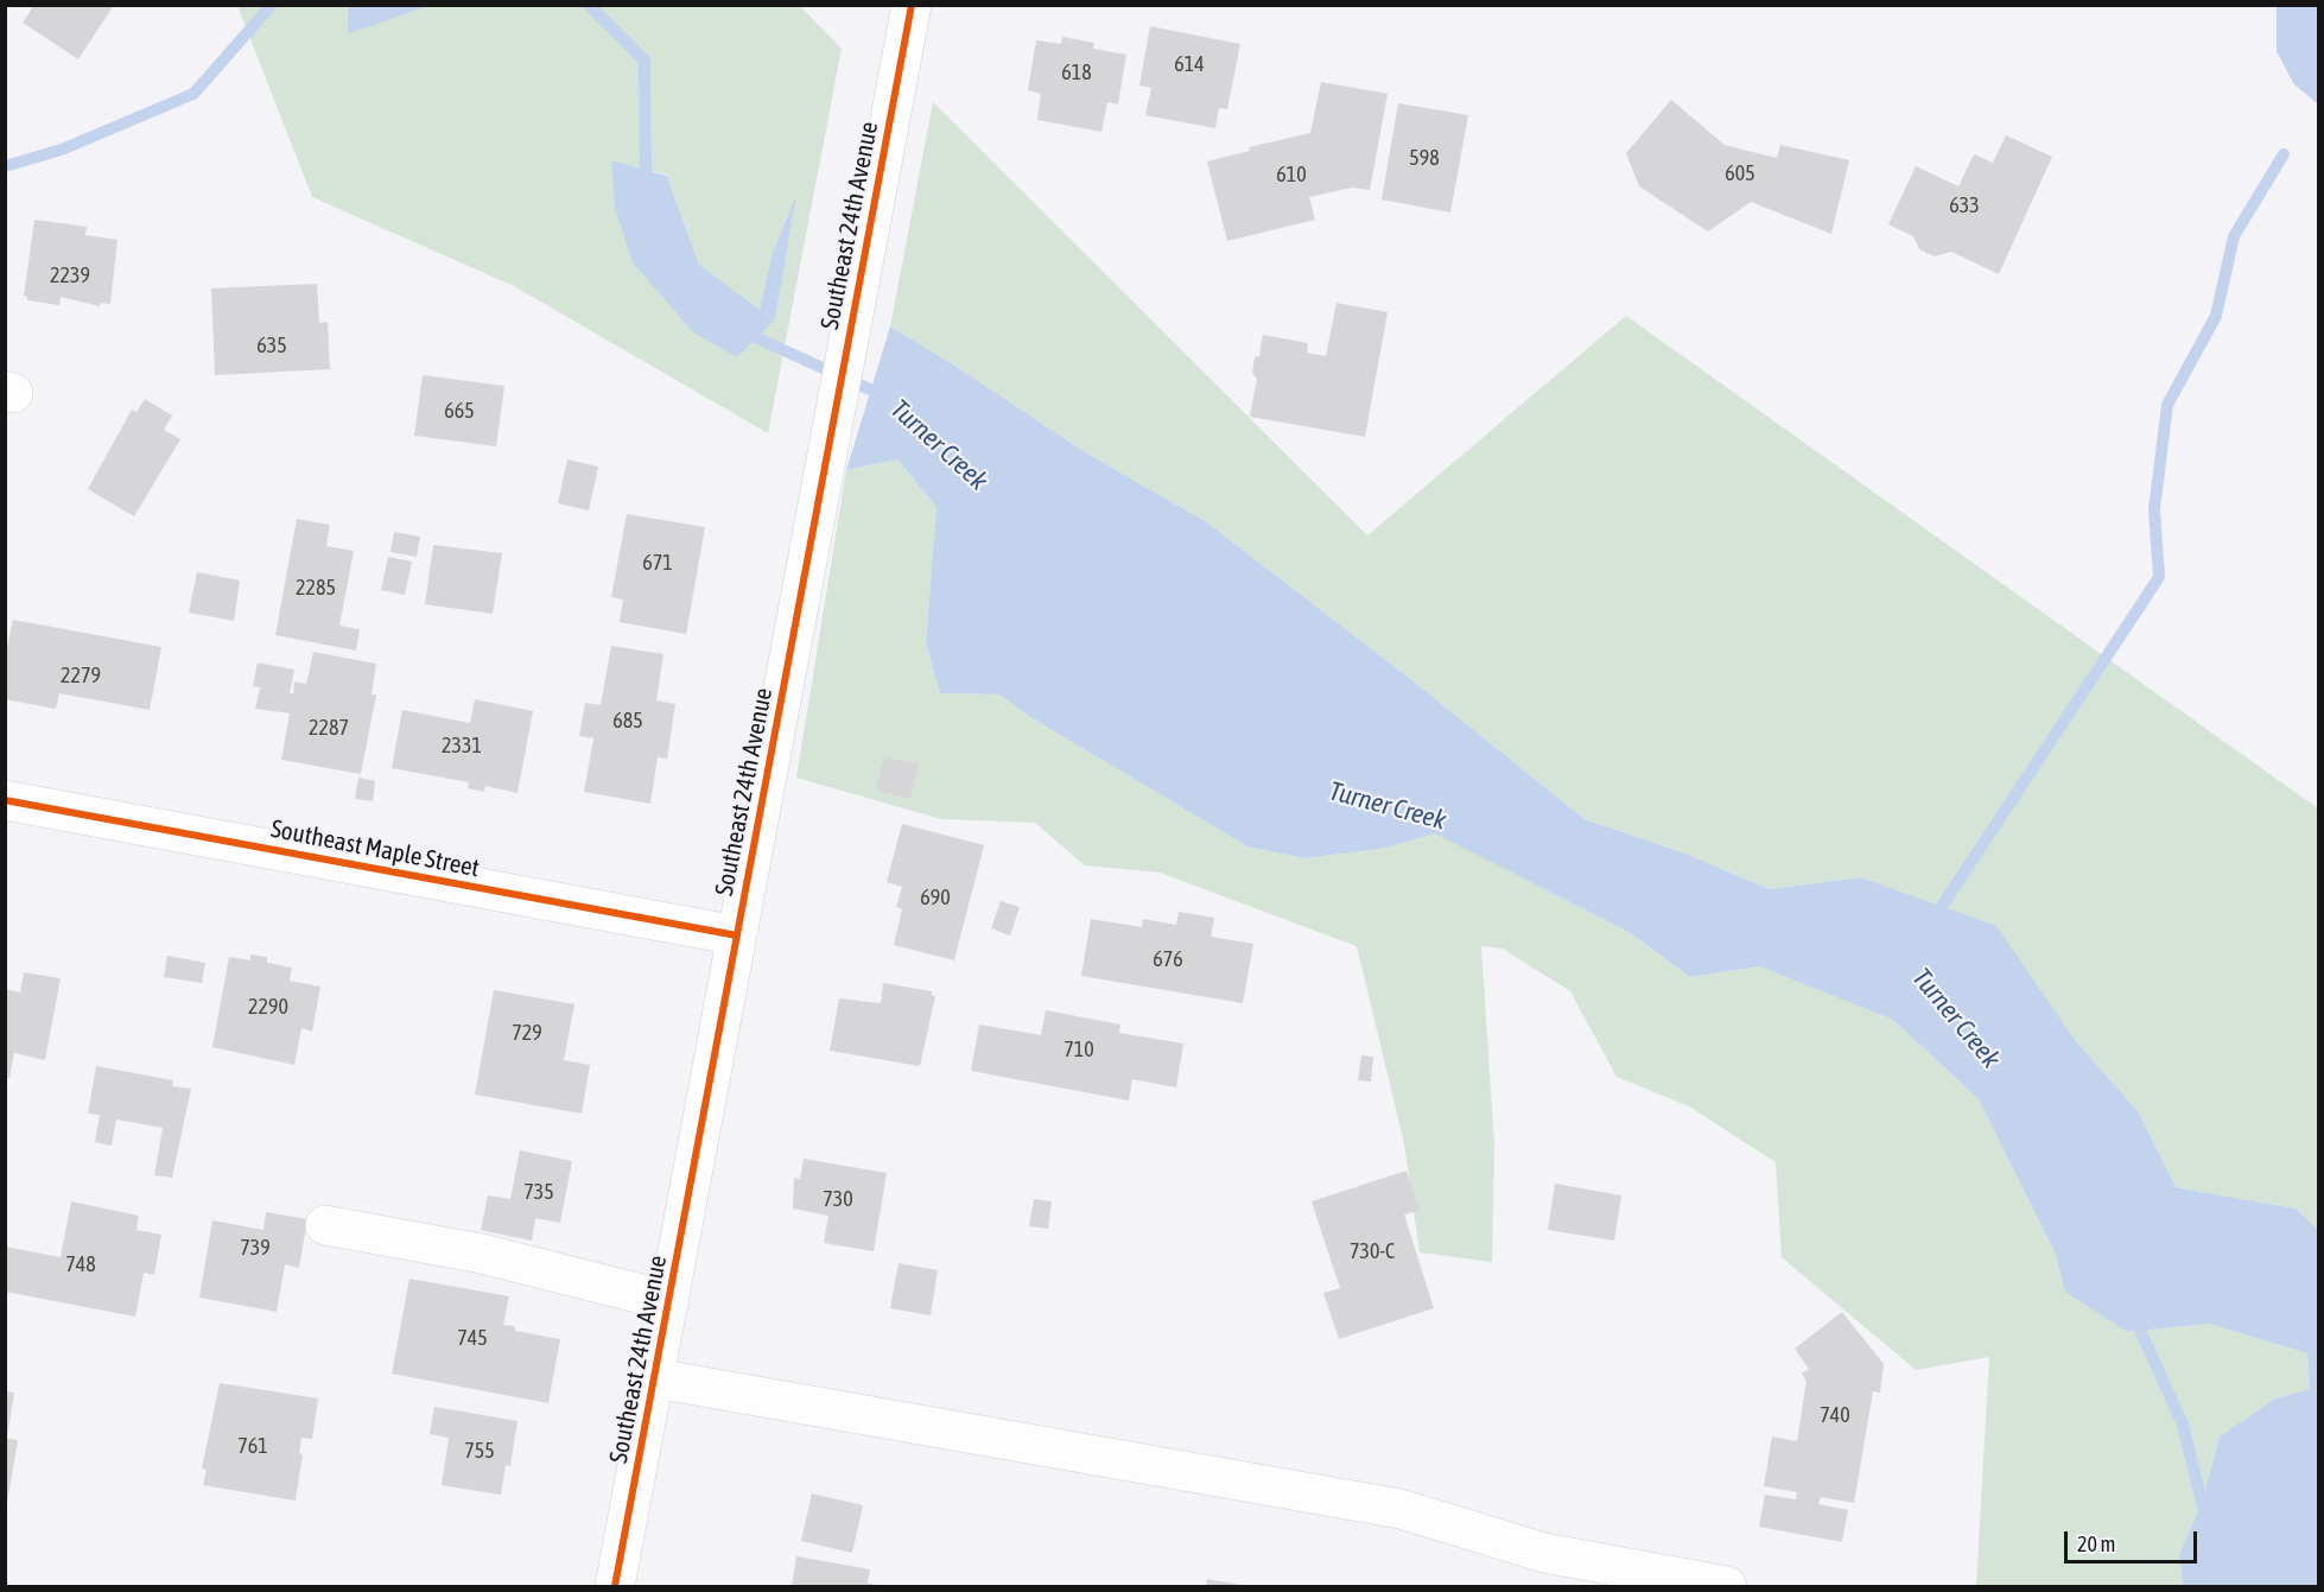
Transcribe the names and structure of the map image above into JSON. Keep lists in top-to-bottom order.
{
  "streets": {
    "street": ["Southeast 24th Avenue", "Southeast Maple Street"]
  },
  "crossings": [
    ["Southeast 24th Avenue", "Southeast Maple Street"]
  ],
  "water": ["Turner Creek"],
  "house_numbers": [
    "614",
    "618",
    "598",
    "605",
    "610",
    "633",
    "2239",
    "635",
    "665",
    "671",
    "2285",
    "2279",
    "685",
    "2287",
    "2331",
    "690",
    "676",
    "2290",
    "729",
    "710",
    "735",
    "730",
    "739",
    "730-C",
    "748",
    "745",
    "740",
    "761",
    "755"
  ],
  "scale_bar": "20 m"
}
